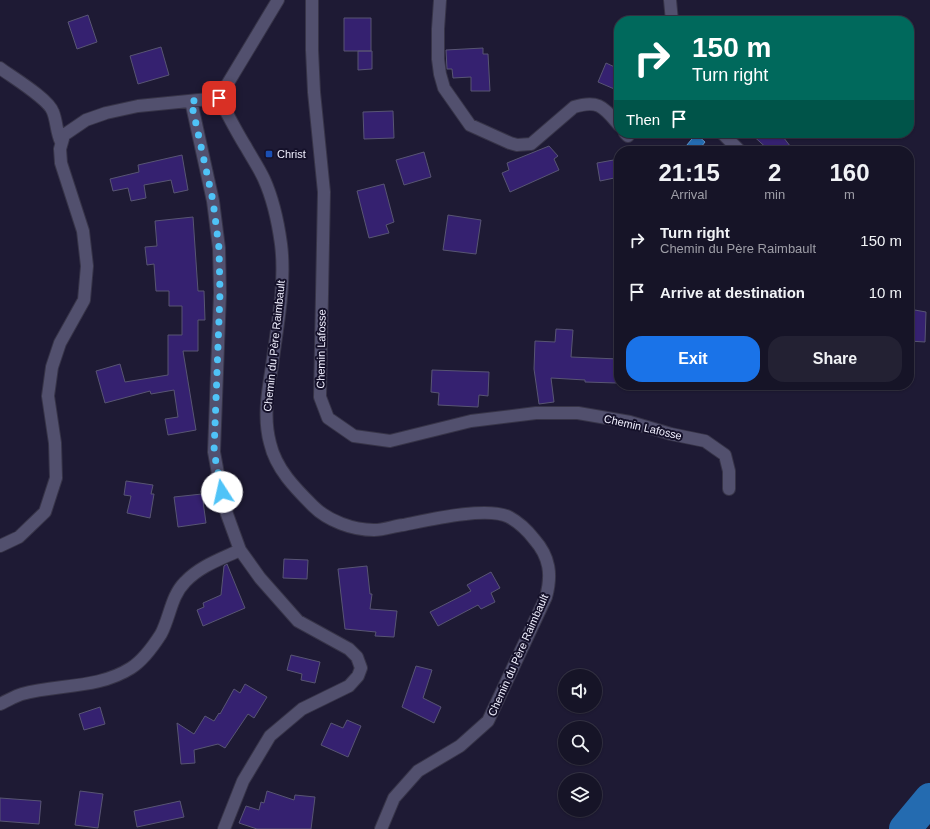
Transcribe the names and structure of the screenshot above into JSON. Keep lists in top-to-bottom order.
{
  "streets": {
    "street": ["Chemin du Père Raimbault", "Chemin Lafosse"]
  },
  "places": {
    "transit": ["Christ"]
  },
  "page": {
    "turn": ["150 m", "Turn right"],
    "then": "Then",
    "eta": [
      "21:15",
      "Arrival",
      "2",
      "min",
      "160",
      "m"
    ],
    "list": [
      {
        "name": "Turn right",
        "note": "Chemin du Père Raimbault",
        "value": "150 m"
      },
      {
        "name": "Arrive at destination",
        "value": "10 m"
      }
    ],
    "buttons": ["Exit", "Share"]
  }
}
